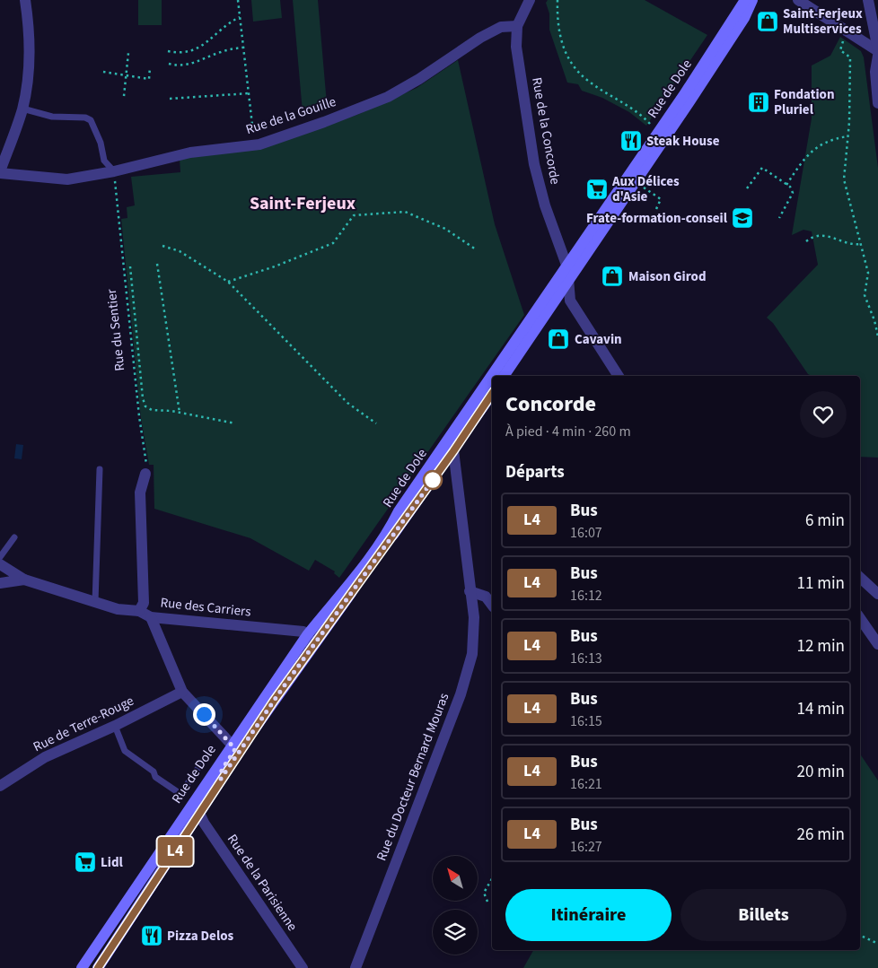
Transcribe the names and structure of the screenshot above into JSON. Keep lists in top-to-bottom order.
{
  "streets": {
    "main road": ["Rue de Dole"],
    "street": [
      "Rue de la Gouille",
      "Rue de la Concorde",
      "Rue des Carriers",
      "Rue de Terre-Rouge",
      "Rue du Docteur Bernard Mouras",
      "Rue de la Parisienne"
    ],
    "path": ["Rue du Sentier"]
  },
  "crossings": [
    ["Rue de Dole", "Rue de la Concorde"],
    ["Rue de Dole", "Rue des Carriers"],
    ["Rue de Dole", "Rue du Docteur Bernard Mouras"],
    ["Rue de Dole", "Rue de la Parisienne"],
    ["Rue de la Gouille", "Rue de la Concorde"],
    ["Rue de la Gouille", "Rue du Sentier"]
  ],
  "districts": ["Saint-Ferjeux"],
  "places": {
    "shop": ["Saint-Ferjeux Multiservices", "Maison Girod", "Cavavin"],
    "building": ["Fondation Pluriel"],
    "restaurant": ["Steak House", "Pizza Delos"],
    "supermarket": ["Aux Délices d'Asie", "Lidl"],
    "school or university": ["Frate-formation-conseil"]
  },
  "lines": ["bus line L4"],
  "north": "top left",
  "page": {
    "on_map": "L4",
    "heading": [
      ["Concorde", "À pied · 4 min · 260 m"],
      "Départs"
    ],
    "list": [
      {
        "mark": "L4",
        "name": "Bus",
        "note": "16:07",
        "value": "6 min"
      },
      {
        "mark": "L4",
        "name": "Bus",
        "note": "16:12",
        "value": "11 min"
      },
      {
        "mark": "L4",
        "name": "Bus",
        "note": "16:13",
        "value": "12 min"
      },
      {
        "mark": "L4",
        "name": "Bus",
        "note": "16:15",
        "value": "14 min"
      },
      {
        "mark": "L4",
        "name": "Bus",
        "note": "16:21",
        "value": "20 min"
      },
      {
        "mark": "L4",
        "name": "Bus",
        "note": "16:27",
        "value": "26 min"
      }
    ],
    "buttons": ["Itinéraire", "Billets"]
  }
}
